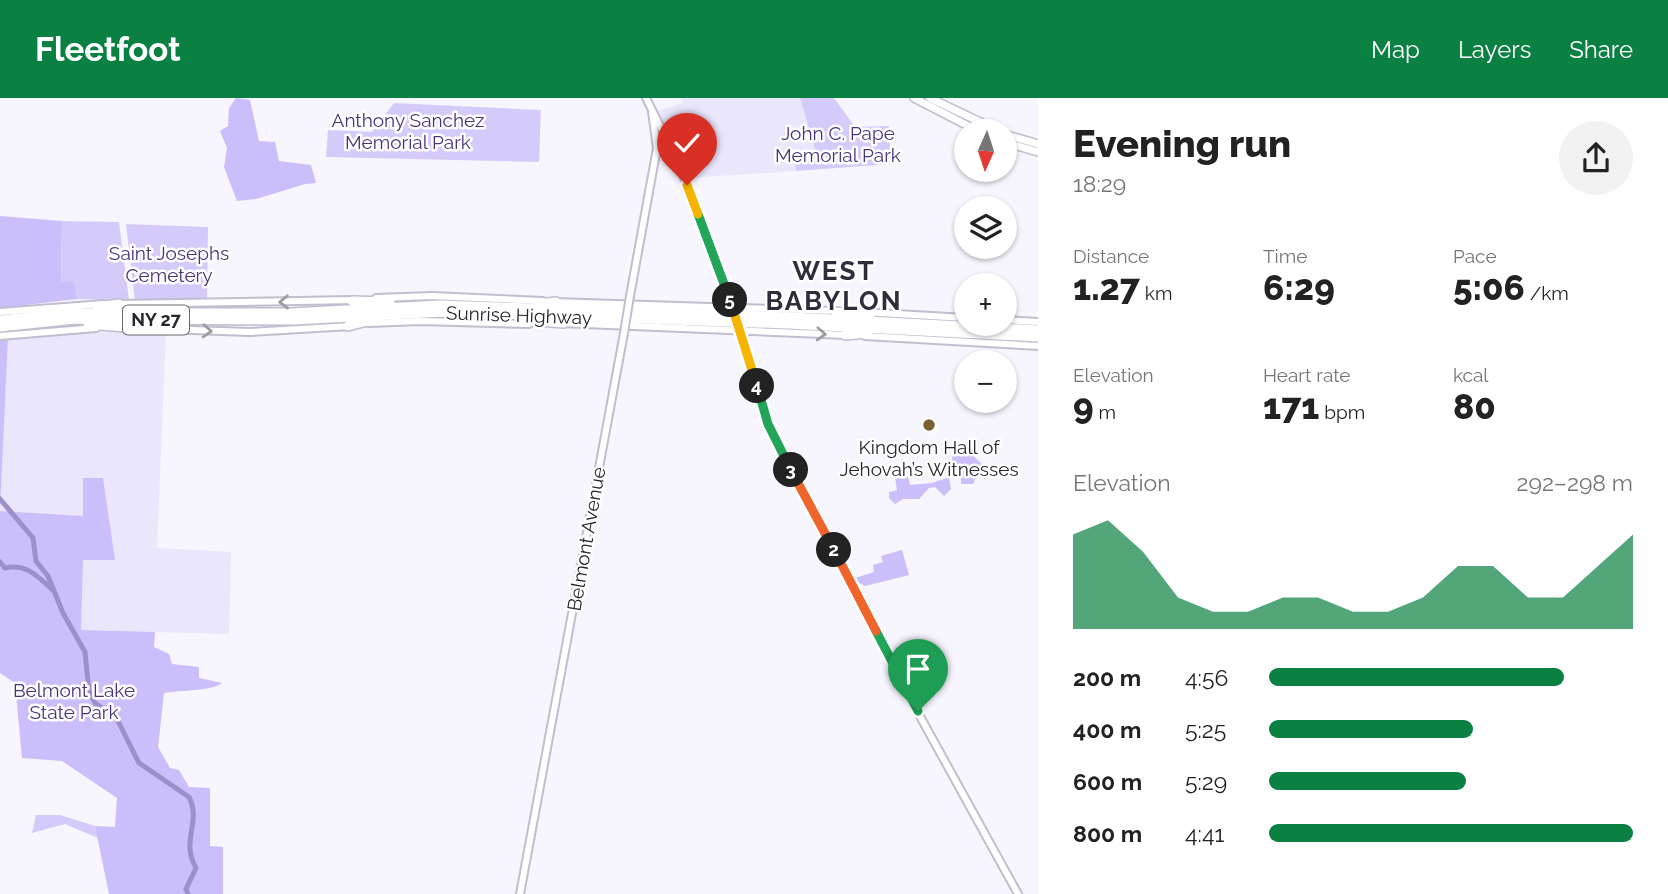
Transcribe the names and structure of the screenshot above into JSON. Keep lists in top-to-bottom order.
{
  "streets": {
    "highway": ["Sunrise Highway", "NY 27"],
    "main road": ["Belmont Avenue"]
  },
  "districts": ["WEST BABYLON"],
  "parks": [
    "Anthony Sanchez Memorial Park",
    "John C. Pape Memorial Park",
    "Saint Josephs Cemetery",
    "Belmont Lake State Park"
  ],
  "places": ["Kingdom Hall of Jehovah’s Witnesses"],
  "north": "bottom",
  "page": {
    "header": "Fleetfoot",
    "nav": ["Map", "Layers", "Share"],
    "heading": ["Evening run", "18:29"],
    "map_buttons": ["+", "−"],
    "stats": [
      ["Distance", "1.27 km"],
      ["Time", "6:29"],
      ["Pace", "5:06 /km"],
      ["Elevation", "9 m"],
      ["Heart rate", "171 bpm"],
      ["kcal", "80"]
    ],
    "pins": [
      "5",
      "4",
      "3",
      "2"
    ],
    "chart": ["Elevation", "292–298 m"],
    "list": [
      {
        "name": "200 m",
        "note": "4:56"
      },
      {
        "name": "400 m",
        "note": "5:25"
      },
      {
        "name": "600 m",
        "note": "5:29"
      },
      {
        "name": "800 m",
        "note": "4:41"
      }
    ]
  }
}
